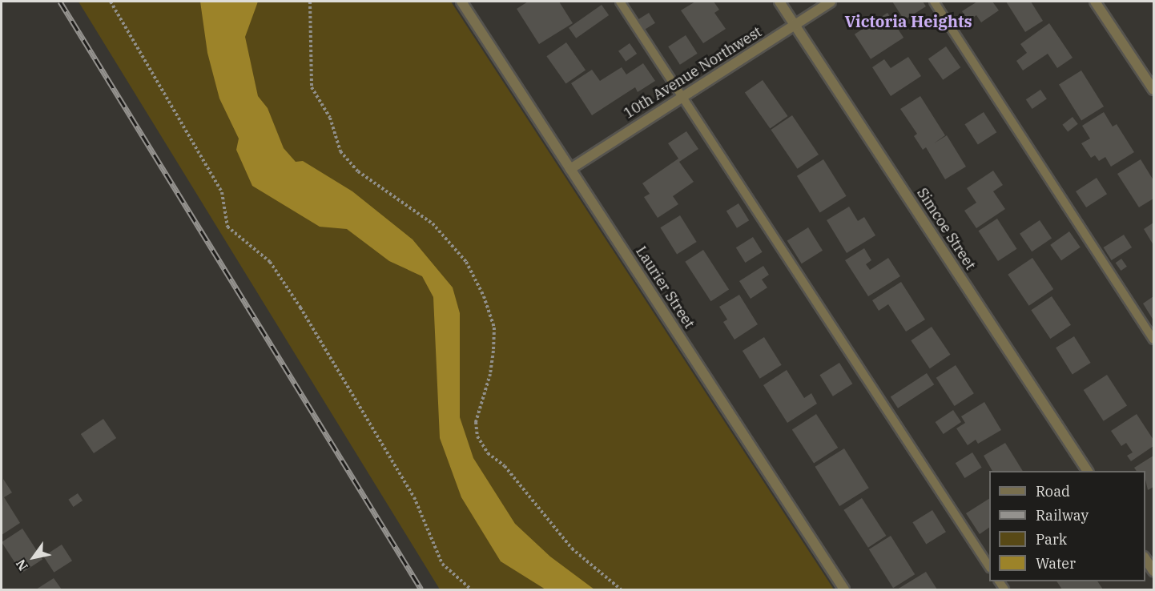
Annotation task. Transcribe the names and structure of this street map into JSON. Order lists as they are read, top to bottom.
{
  "streets": {
    "street": ["10th Avenue Northwest", "Simcoe Street", "Laurier Street"]
  },
  "crossings": [
    ["10th Avenue Northwest", "Simcoe Street"],
    ["10th Avenue Northwest", "Laurier Street"]
  ],
  "districts": ["Victoria Heights"],
  "legend": [
    "Road",
    "Railway",
    "Park",
    "Water"
  ],
  "north": "bottom left"
}
